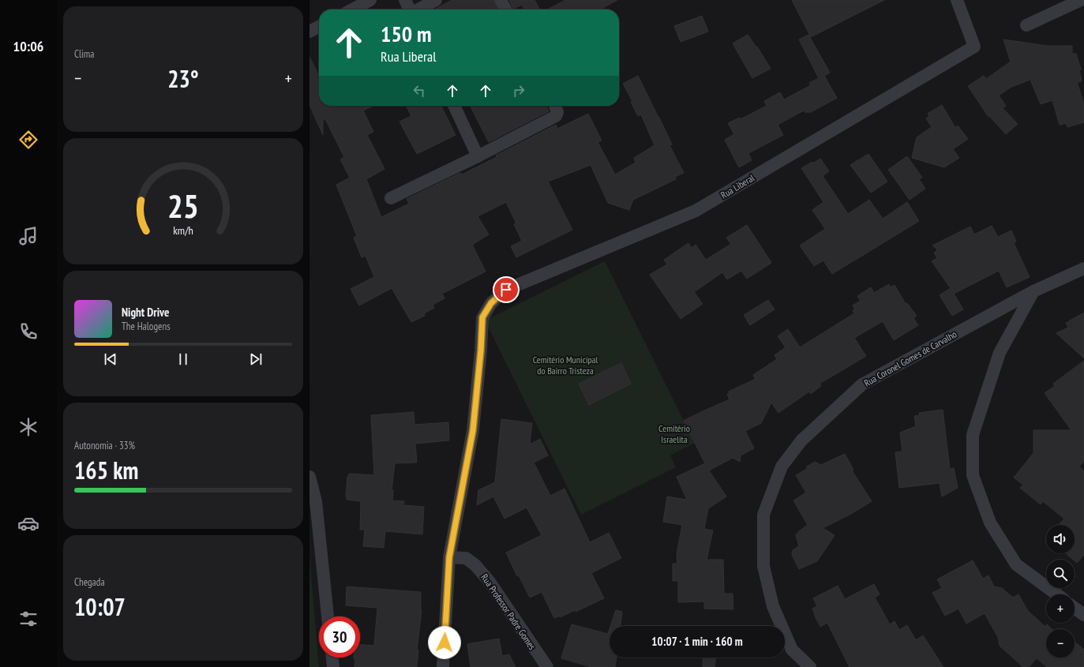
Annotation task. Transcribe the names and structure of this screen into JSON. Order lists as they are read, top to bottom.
{
  "streets": {
    "street": ["Rua Liberal", "Rua Coronel Gomes de Carvalho", "Rua Professor Padre Gomes"]
  },
  "crossings": [
    ["Rua Liberal", "Rua Professor Padre Gomes"]
  ],
  "parks": ["Cemitério Municipal do Bairro Tristeza", "Cemitério Israelita"],
  "page": {
    "tabs": "10:06",
    "tile": [
      "Clima",
      ["Autonomia · 33%", "165 km"],
      ["Chegada", "10:07"]
    ],
    "turn": ["150 m", "Rua Liberal"],
    "heat": ["−", "23°", "+"],
    "song": ["Night Drive", "The Halogens"],
    "map_buttons": ["+", "−"],
    "limit": "30",
    "trip": "10:07 · 1 min · 160 m",
    "gauge": ["25", "km/h"]
  }
}
